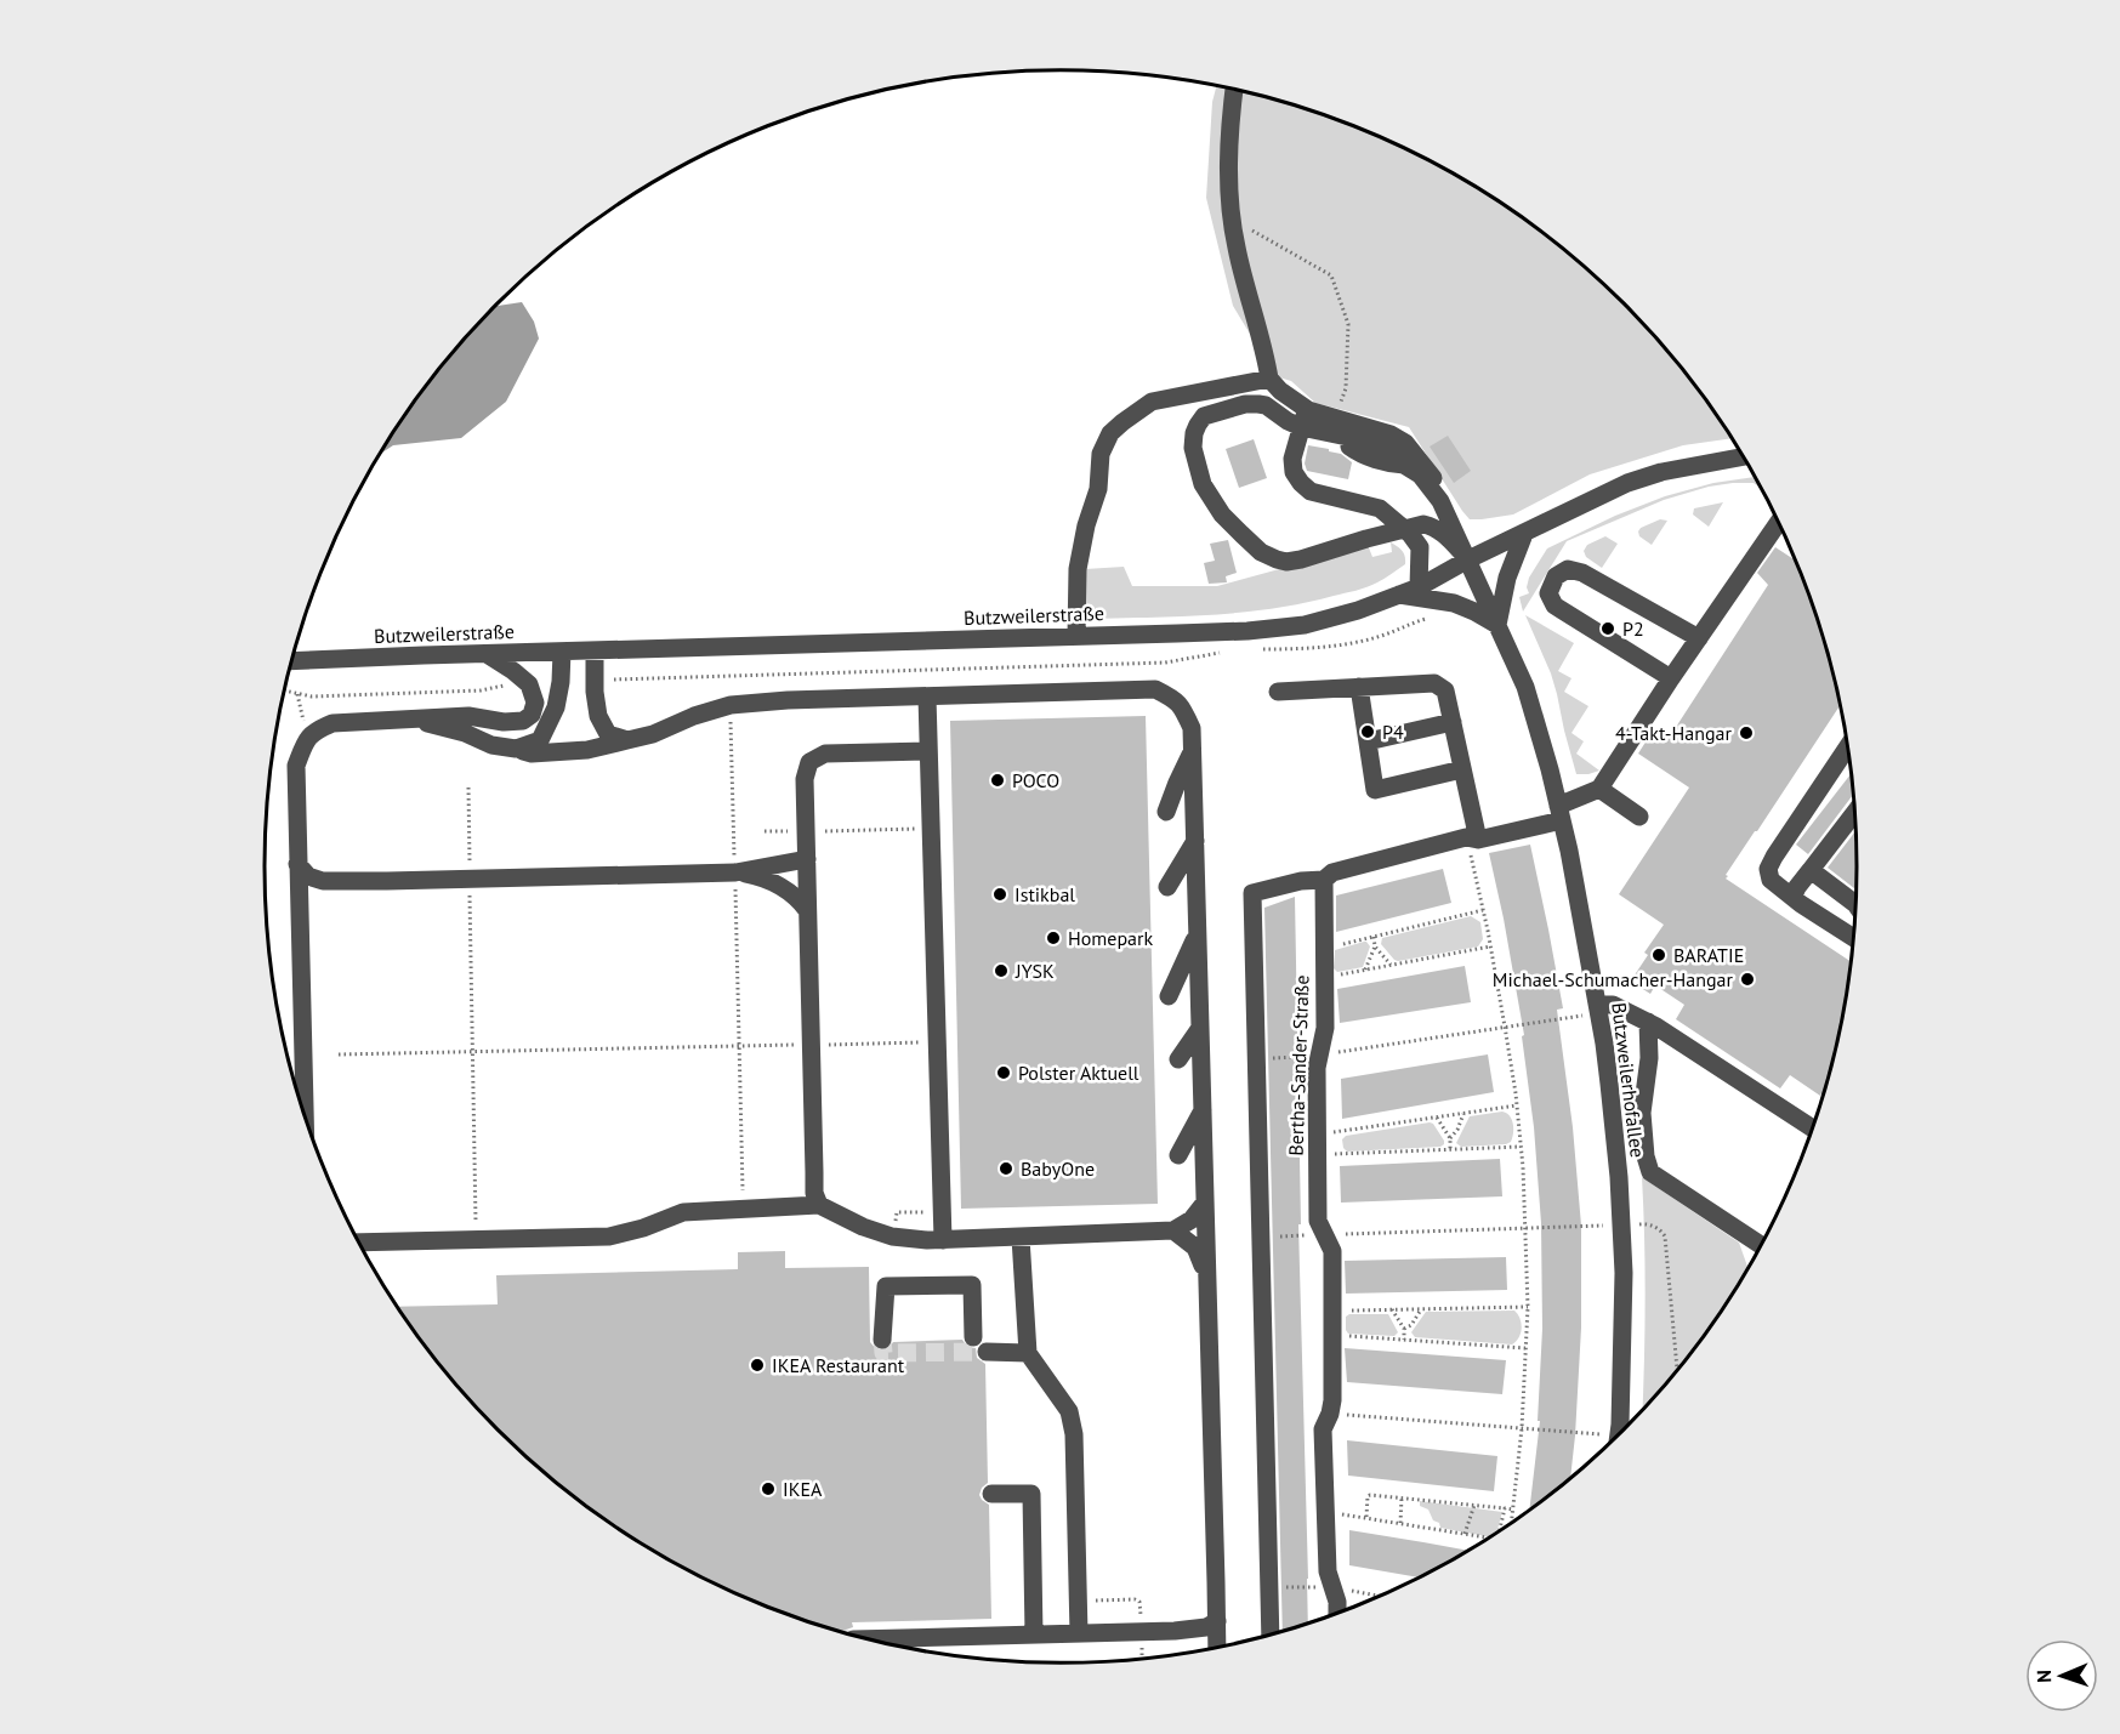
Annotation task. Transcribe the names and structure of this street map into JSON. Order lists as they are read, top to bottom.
{
  "streets": {
    "street": ["Butzweilerstraße", "Bertha-Sander-Straße", "Butzweilerhofallee"]
  },
  "crossings": [
    ["Butzweilerstraße", "Butzweilerhofallee"]
  ],
  "places": [
    "P2",
    "P4",
    "4-Takt-Hangar",
    "POCO",
    "Istikbal",
    "Homepark",
    "BARATIE",
    "JYSK",
    "Michael-Schumacher-Hangar",
    "Polster Aktuell",
    "BabyOne",
    "IKEA Restaurant",
    "IKEA"
  ],
  "north": "left"
}
